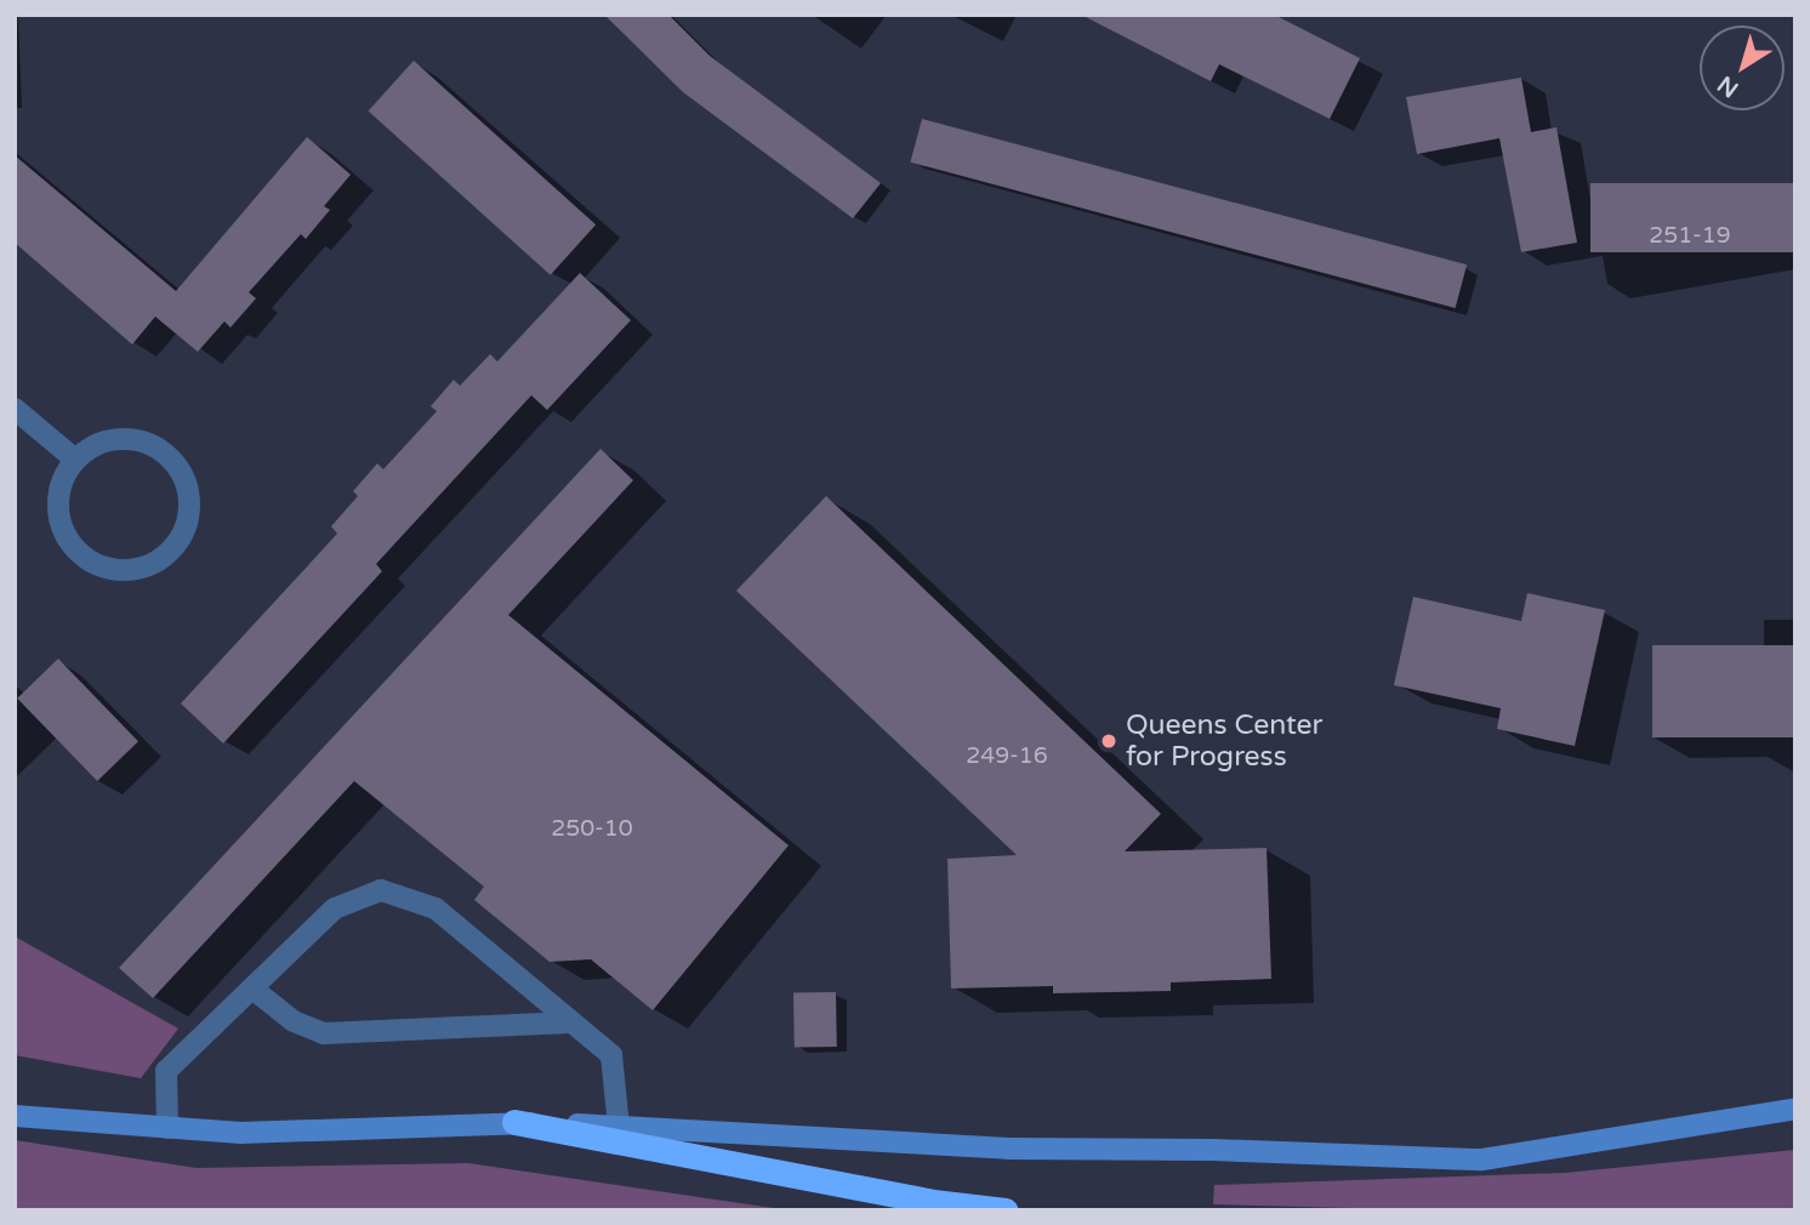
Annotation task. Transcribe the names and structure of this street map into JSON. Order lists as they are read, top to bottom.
{
  "places": ["Queens Center for Progress"],
  "house_numbers": ["251-19", "249-16", "250-10"],
  "north": "bottom left"
}
